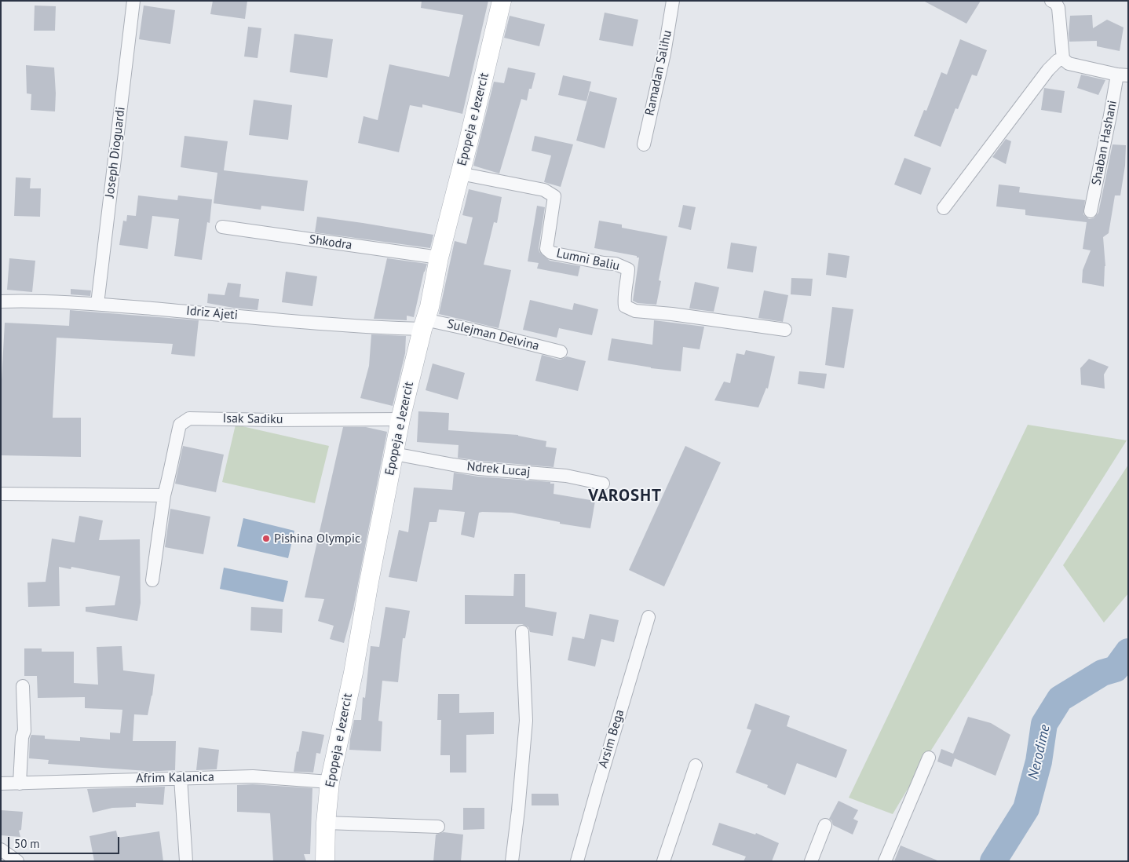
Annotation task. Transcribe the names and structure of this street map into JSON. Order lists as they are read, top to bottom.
{
  "streets": {
    "main road": ["Epopeja e Jezercit"],
    "street": [
      "Ramadan Salihu",
      "Shaban Hashani",
      "Joseph Dioguardi",
      "Shkodra",
      "Lumni Baliu",
      "Idriz Ajeti",
      "Sulejman Delvina",
      "Isak Sadiku",
      "Ndrek Lucaj",
      "Arsim Bega",
      "Afrim Kalanica"
    ]
  },
  "crossings": [
    ["Epopeja e Jezercit", "Shkodra"],
    ["Epopeja e Jezercit", "Lumni Baliu"],
    ["Epopeja e Jezercit", "Idriz Ajeti"],
    ["Epopeja e Jezercit", "Sulejman Delvina"],
    ["Epopeja e Jezercit", "Isak Sadiku"],
    ["Epopeja e Jezercit", "Ndrek Lucaj"],
    ["Epopeja e Jezercit", "Afrim Kalanica"],
    ["Joseph Dioguardi", "Idriz Ajeti"],
    ["Idriz Ajeti", "Sulejman Delvina"]
  ],
  "districts": ["VAROSHT"],
  "water": ["Nerodime"],
  "places": ["Pishina Olympic"],
  "scale_bar": "50 m"
}
